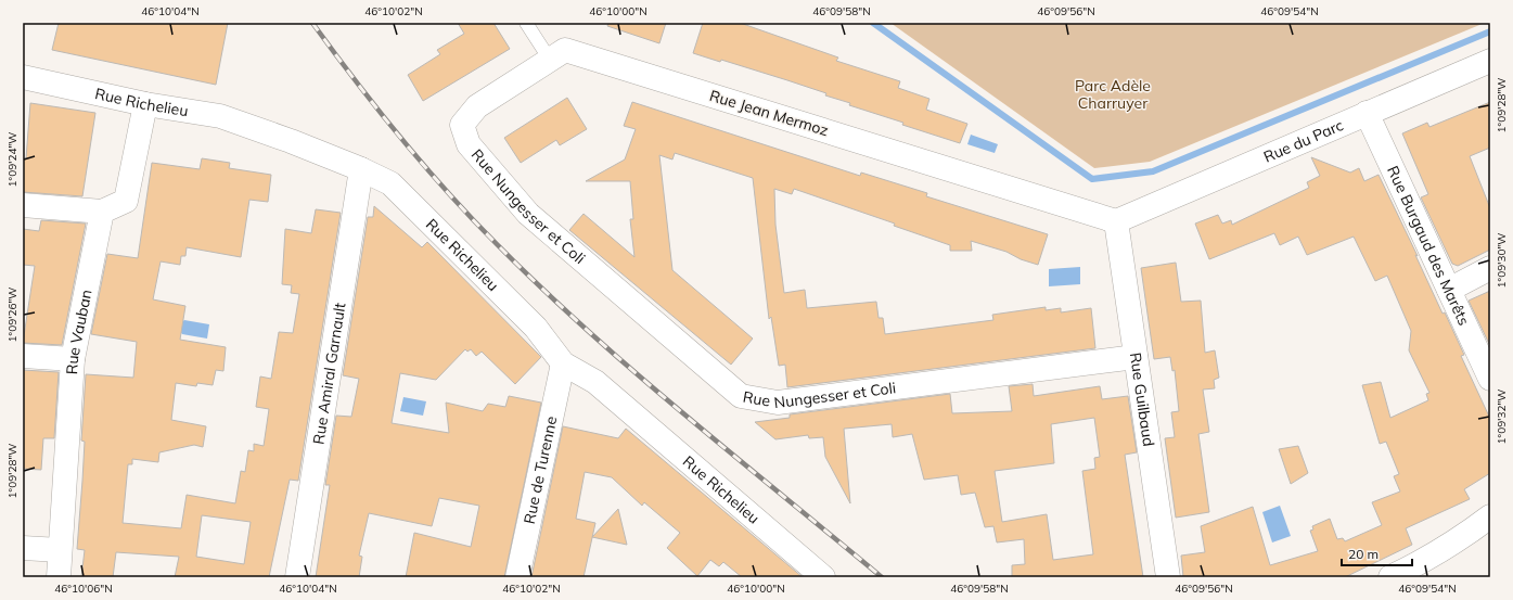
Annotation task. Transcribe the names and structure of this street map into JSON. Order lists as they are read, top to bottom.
{
  "streets": {
    "street": [
      "Rue Richelieu",
      "Rue Jean Mermoz",
      "Rue du Parc",
      "Rue Nungesser et Coli",
      "Rue Burgaud des Marêts",
      "Rue Vauban",
      "Rue Amiral Garnault",
      "Rue Guilbaud",
      "Rue de Turenne"
    ]
  },
  "crossings": [
    ["Rue Richelieu", "Rue Amiral Garnault"],
    ["Rue Richelieu", "Rue de Turenne"],
    ["Rue Jean Mermoz", "Rue du Parc"],
    ["Rue Jean Mermoz", "Rue Nungesser et Coli"],
    ["Rue Jean Mermoz", "Rue Guilbaud"],
    ["Rue du Parc", "Rue Burgaud des Marêts"],
    ["Rue du Parc", "Rue Guilbaud"],
    ["Rue Nungesser et Coli", "Rue Guilbaud"]
  ],
  "parks": ["Parc Adèle Charruyer"],
  "scale_bar": "20 m",
  "coordinates": [
    "46°10'04\"N",
    "46°10'02\"N",
    "46°10'00\"N",
    "46°09'58\"N",
    "46°09'56\"N",
    "46°09'54\"N",
    "1°09'28\"W",
    "1°09'24\"W",
    "1°09'30\"W",
    "1°09'26\"W",
    "1°09'32\"W",
    "46°10'06\"N"
  ]
}
